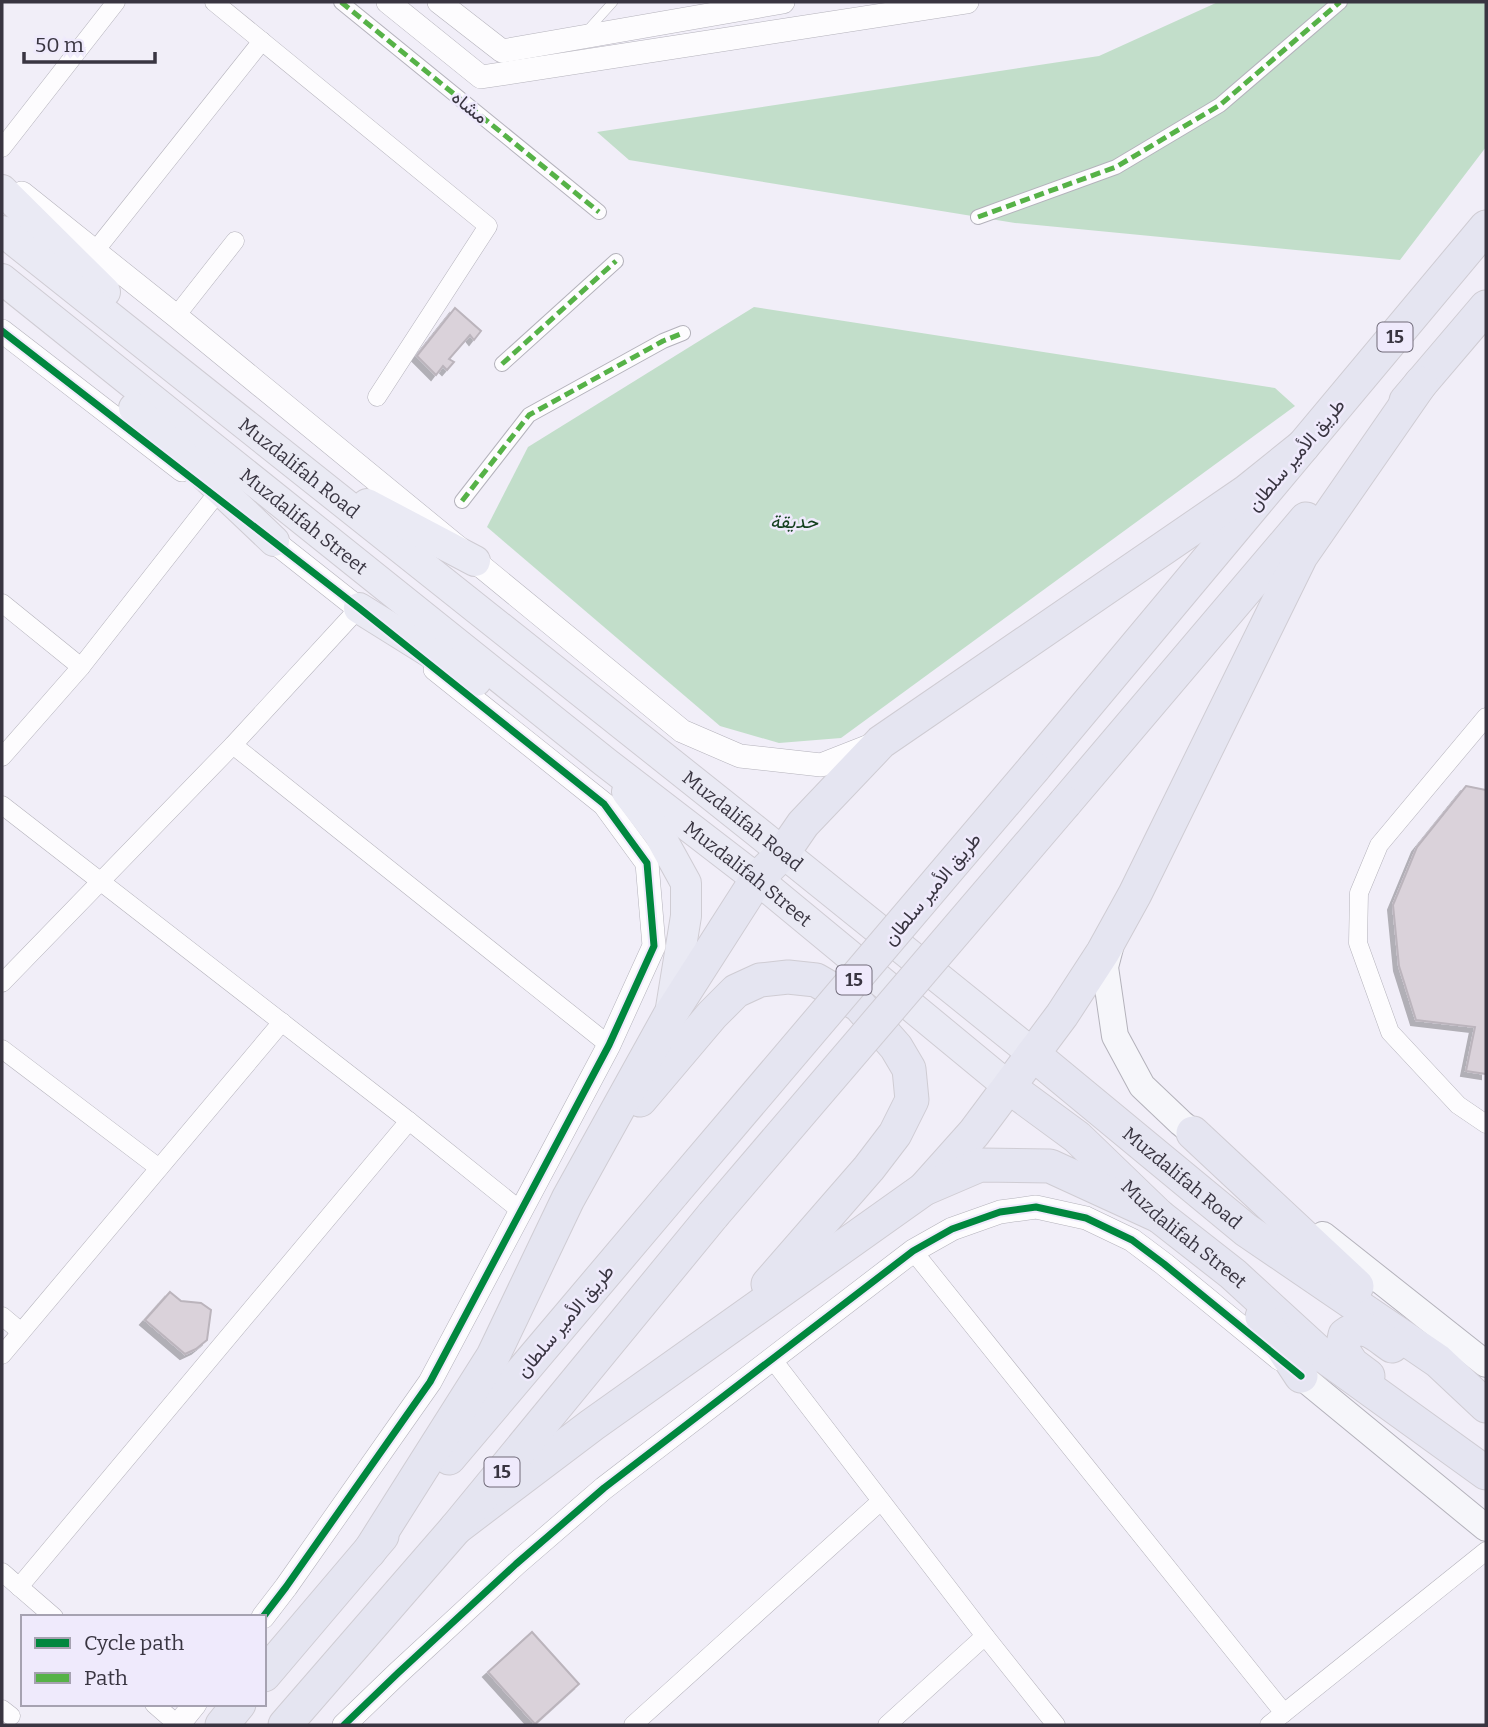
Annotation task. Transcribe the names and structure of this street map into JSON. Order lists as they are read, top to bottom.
{
  "streets": {
    "highway": [
      "15",
      "طريق الأمير سلطان",
      "Muzdalifah Road",
      "Muzdalifah Street"
    ],
    "street": ["مشاه"]
  },
  "parks": ["حديقة"],
  "legend": ["Cycle path", "Path"],
  "scale_bar": "50 m"
}
